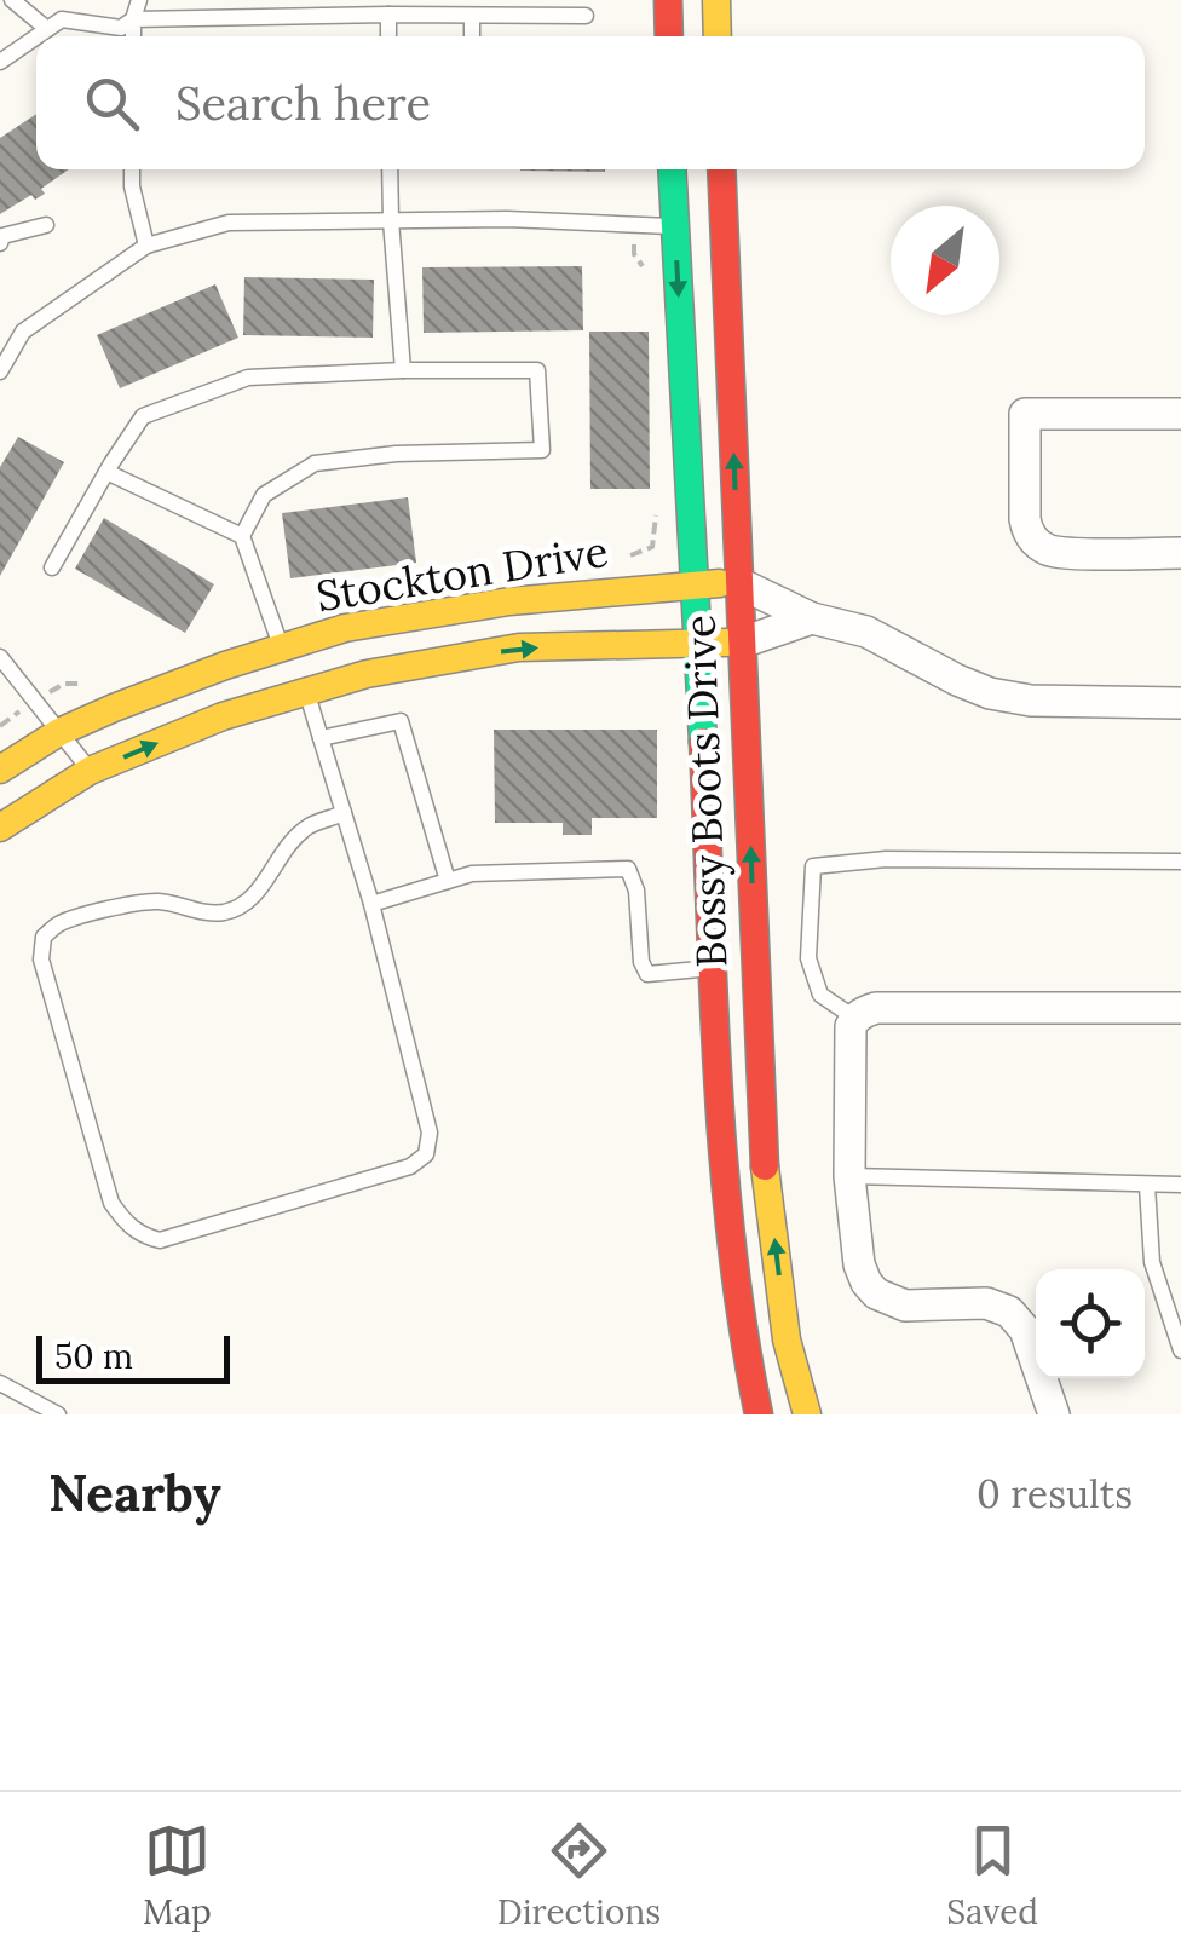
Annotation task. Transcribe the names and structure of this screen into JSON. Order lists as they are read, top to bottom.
{
  "streets": {
    "street": ["Stockton Drive", "Bossy Boots Drive"]
  },
  "crossings": [
    ["Stockton Drive", "Bossy Boots Drive"]
  ],
  "scale_bar": "50 m",
  "north": "bottom left",
  "page": {
    "search": "Search here",
    "scale": "50 m",
    "heading": ["Nearby", "0 results"],
    "nav": ["Map", "Directions", "Saved"]
  }
}
